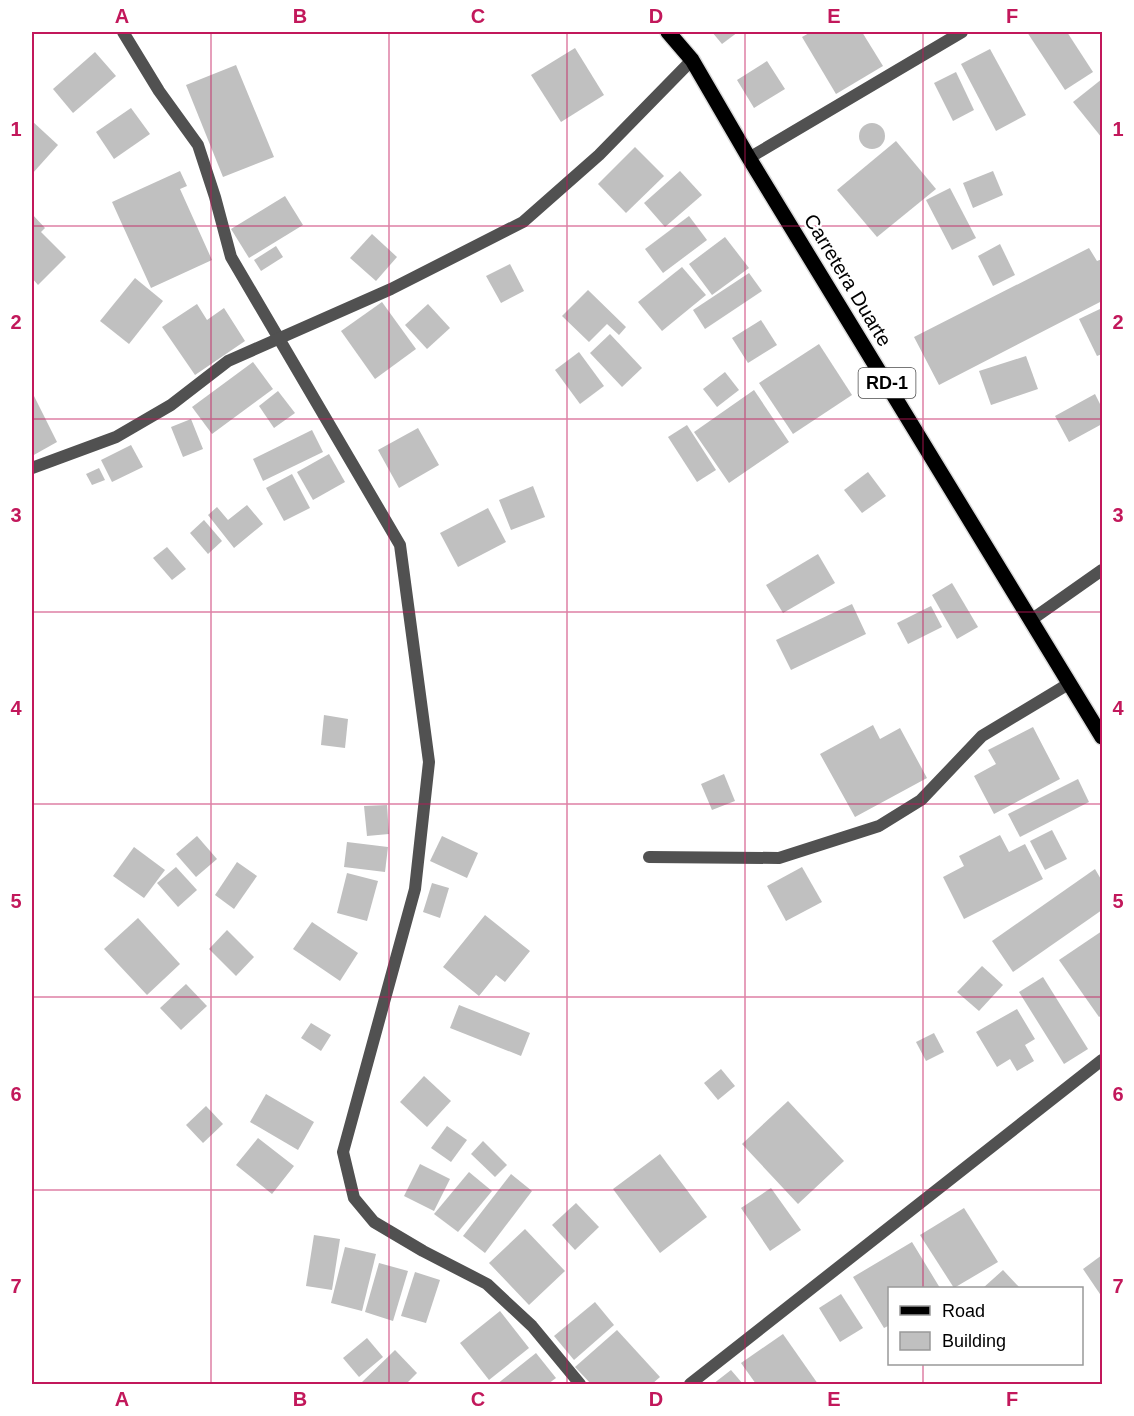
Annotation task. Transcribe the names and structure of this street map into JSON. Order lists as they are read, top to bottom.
{
  "streets": {
    "main road": ["Carretera Duarte", "RD-1"]
  },
  "legend": ["Road", "Building"],
  "grid": {
    "columns": [
      "A",
      "B",
      "C",
      "D",
      "E",
      "F"
    ],
    "rows": [
      "1",
      "2",
      "3",
      "4",
      "5",
      "6",
      "7"
    ]
  }
}
